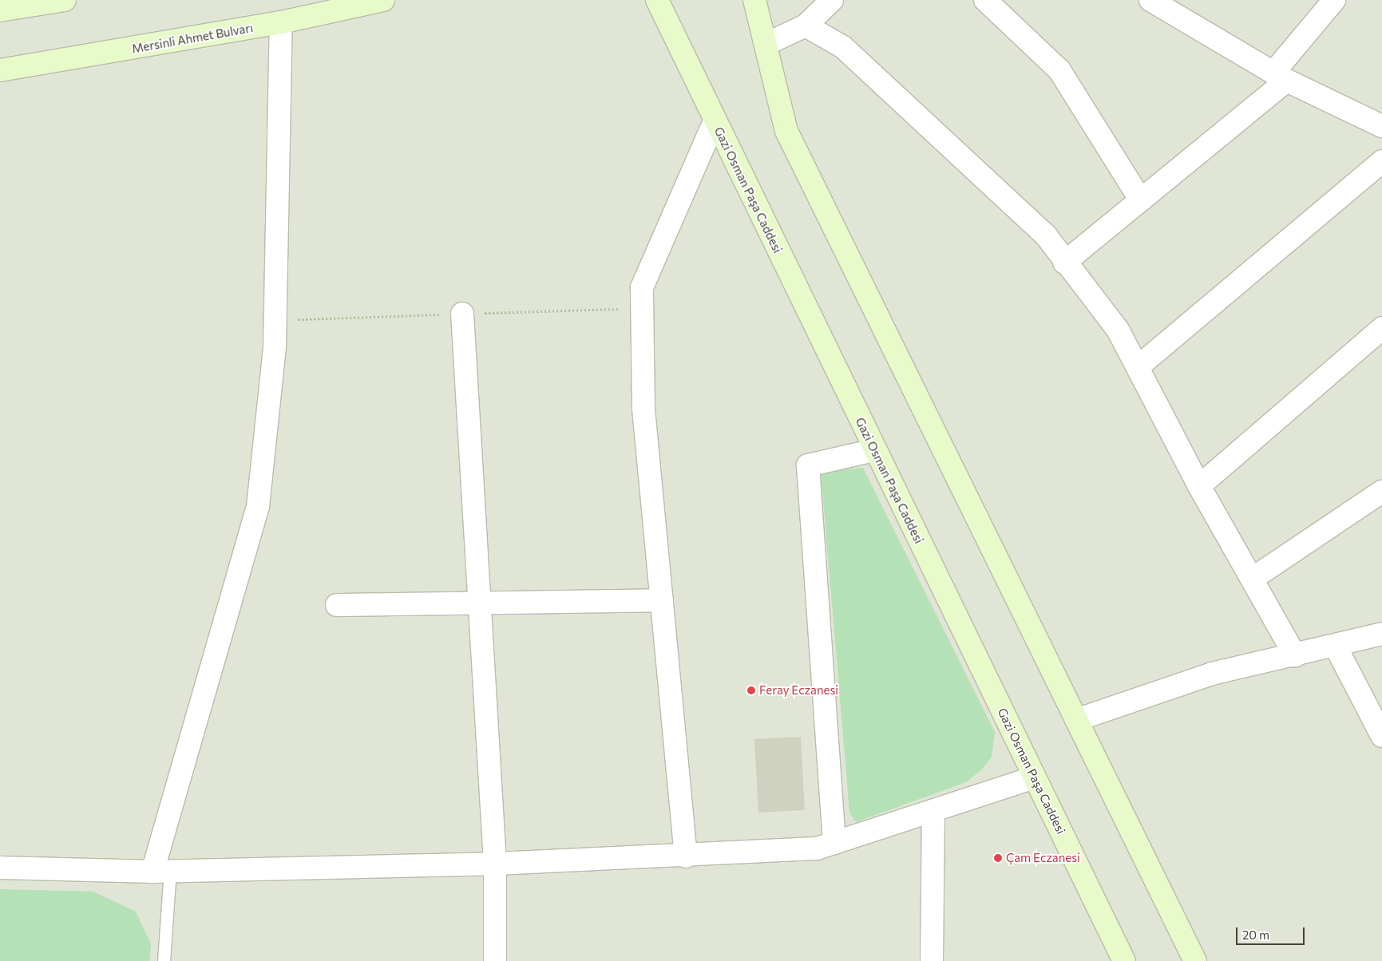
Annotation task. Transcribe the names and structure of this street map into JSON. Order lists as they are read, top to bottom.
{
  "streets": {
    "main road": ["Mersinli Ahmet Bulvarı", "Gazi Osman Paşa Caddesi"]
  },
  "places": ["Feray Eczanesi", "Çam Eczanesi"],
  "scale_bar": "20 m"
}
